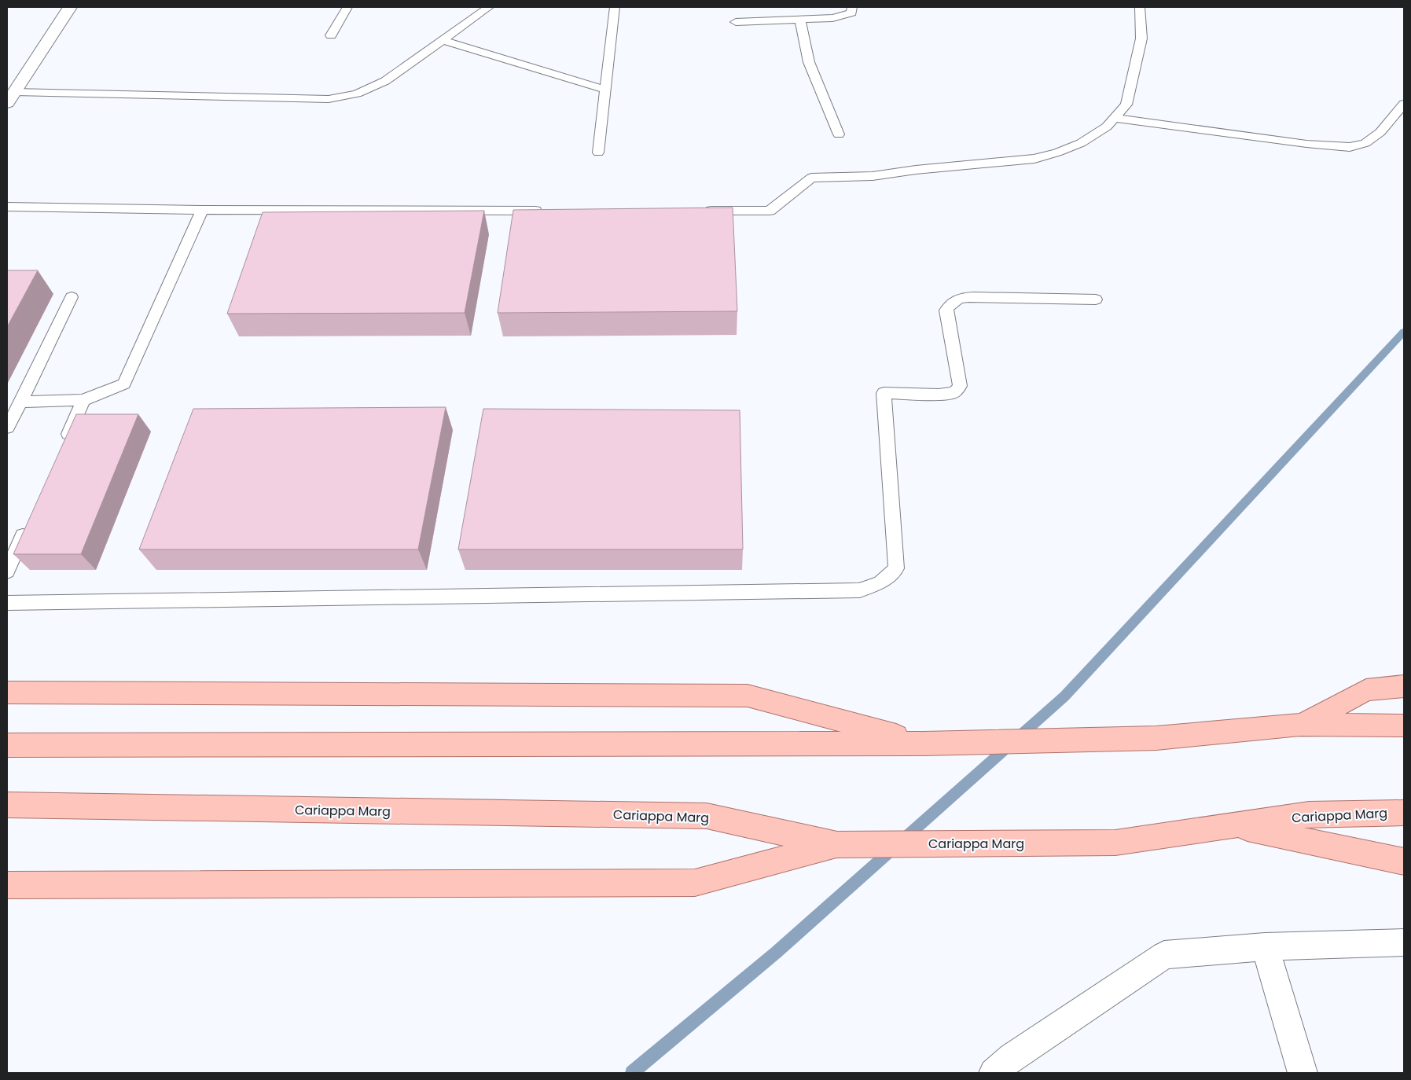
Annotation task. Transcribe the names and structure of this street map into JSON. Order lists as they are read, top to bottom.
{
  "streets": {
    "main road": ["Cariappa Marg"]
  }
}
